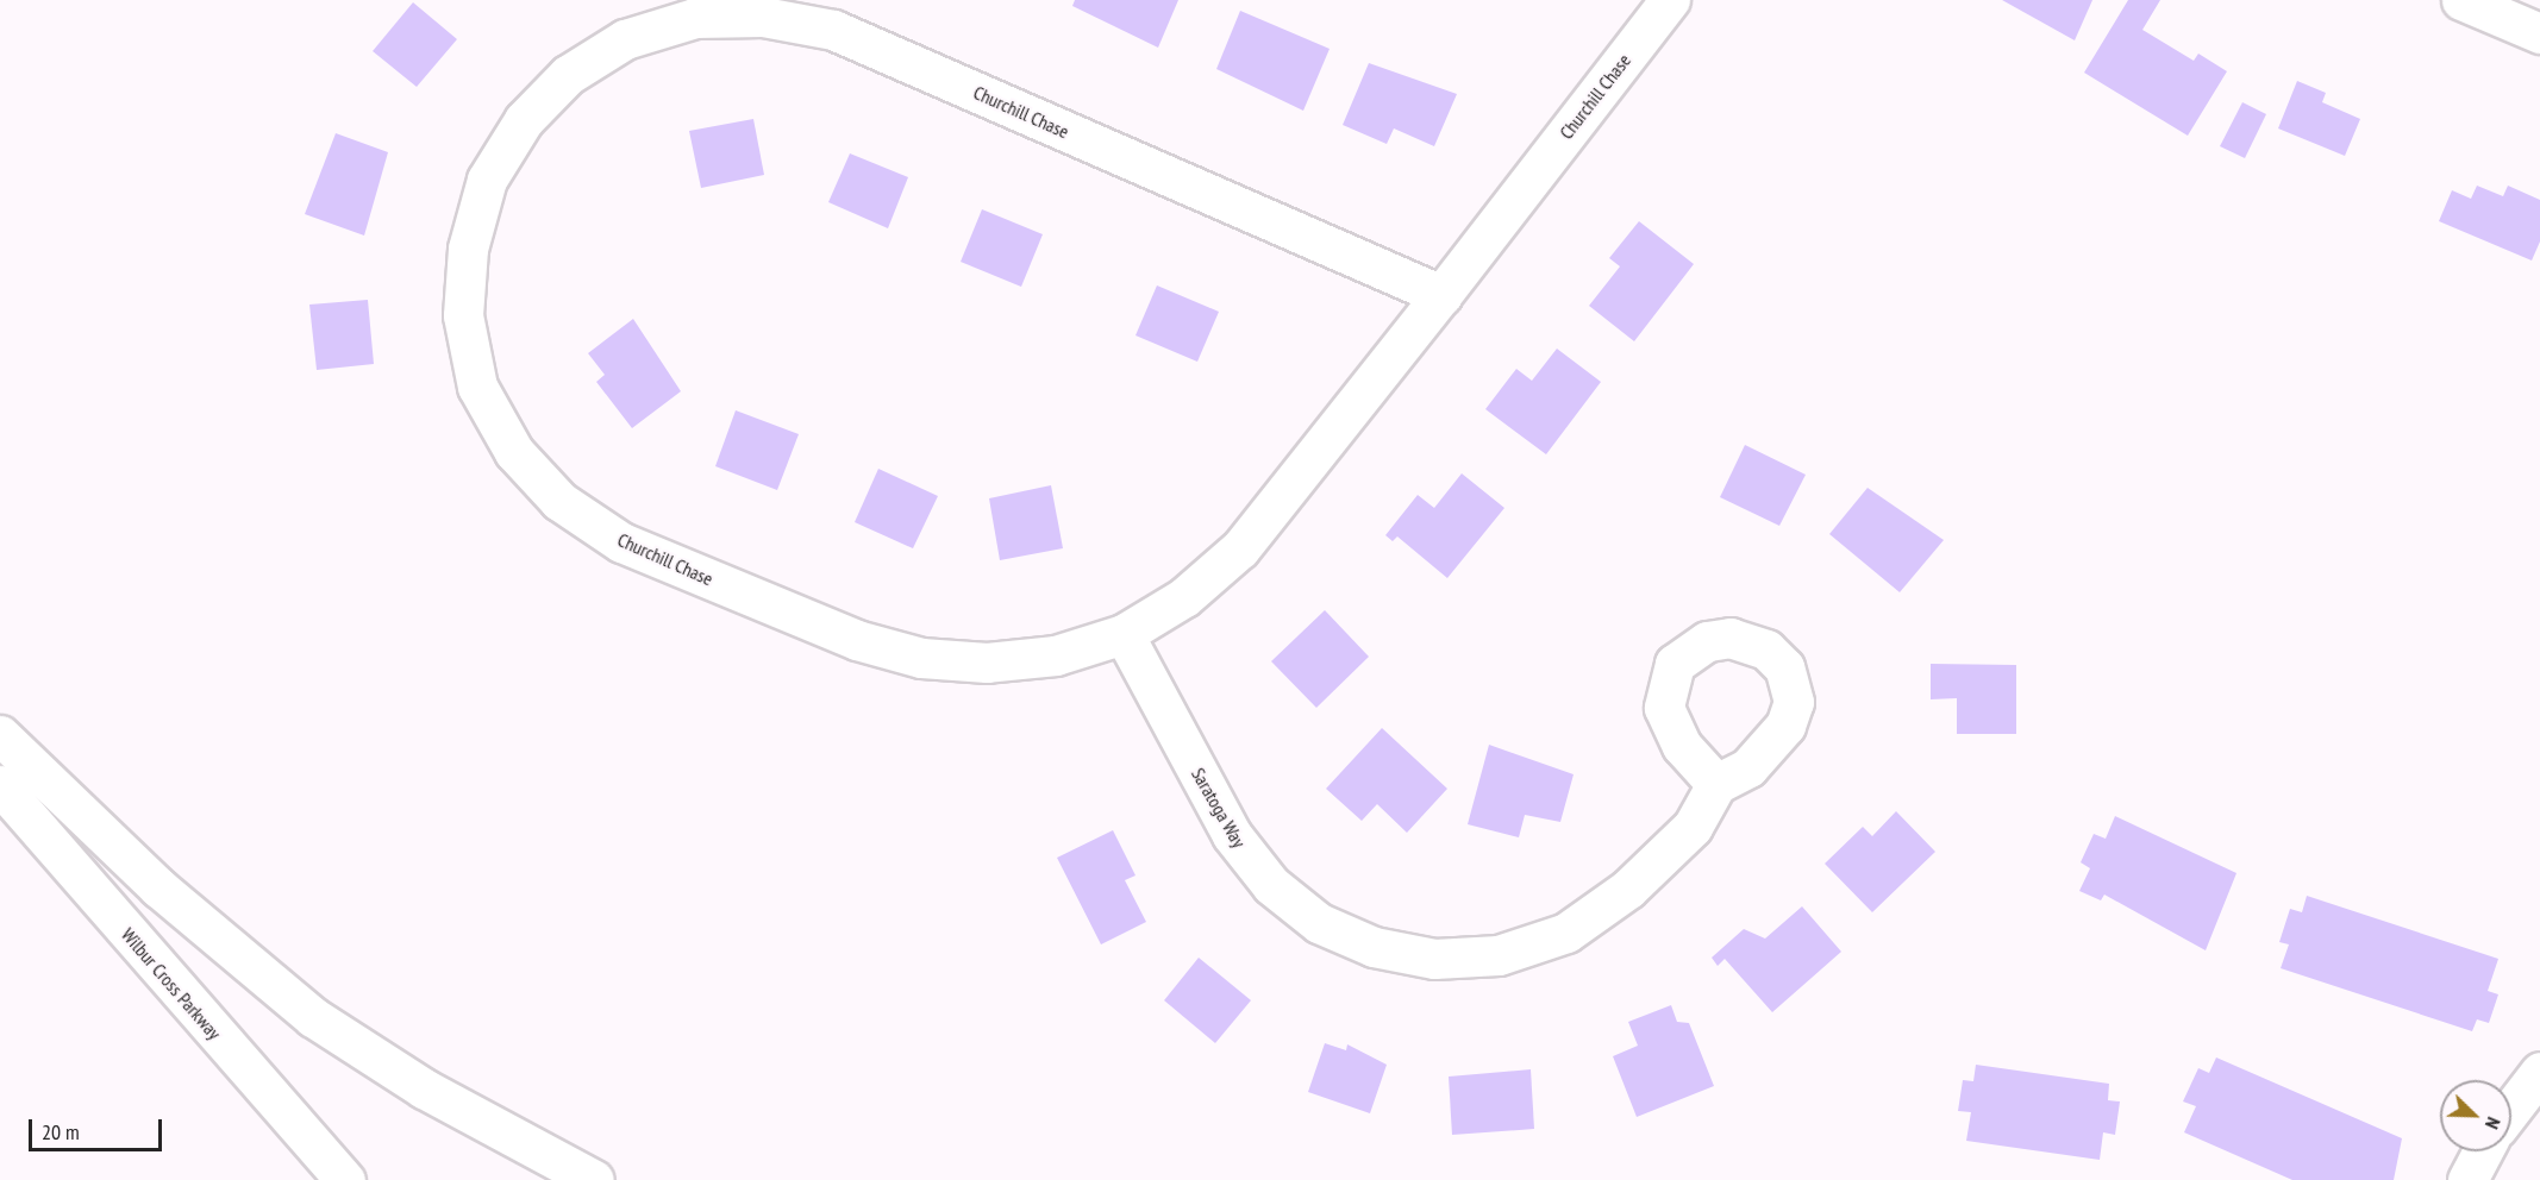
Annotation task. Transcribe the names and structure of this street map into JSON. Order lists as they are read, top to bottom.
{
  "streets": {
    "main road": ["Churchill Chase", "Saratoga Way", "Wilbur Cross Parkway"]
  },
  "crossings": [
    ["Churchill Chase", "Saratoga Way"]
  ],
  "scale_bar": "20 m",
  "north": "bottom right"
}
